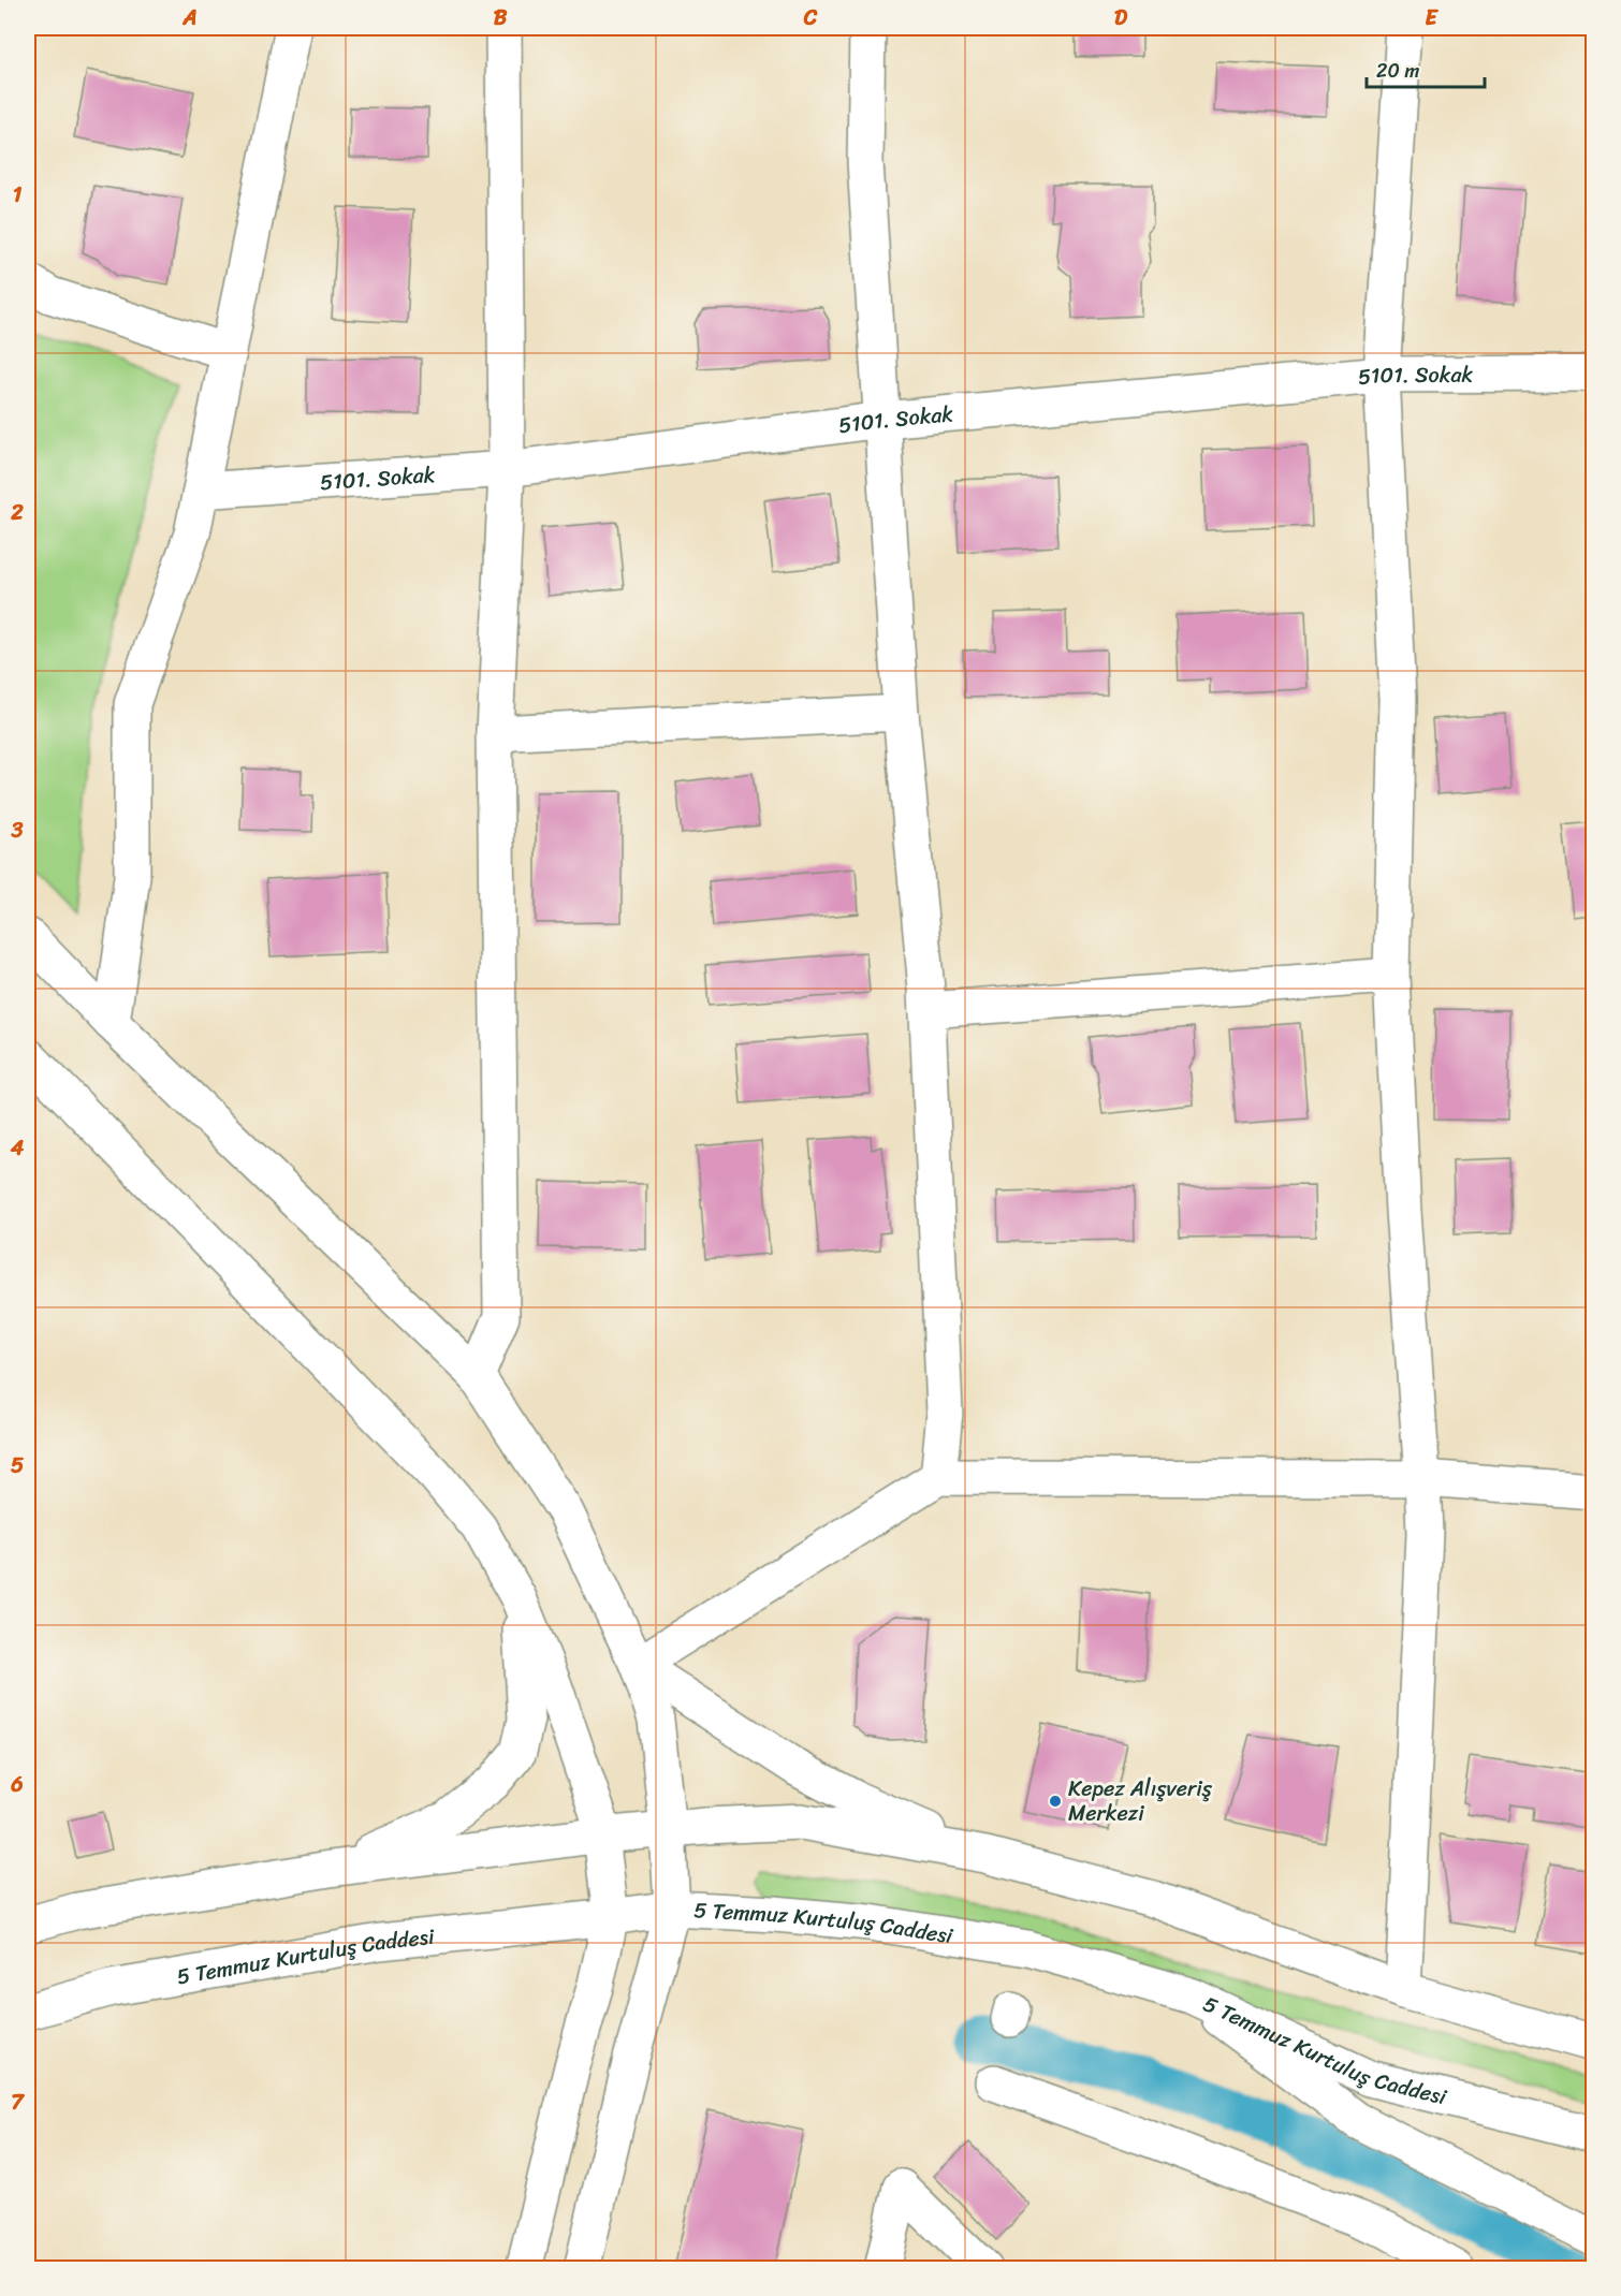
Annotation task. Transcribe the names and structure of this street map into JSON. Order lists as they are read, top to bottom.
{
  "streets": {
    "street": ["5101. Sokak", "5 Temmuz Kurtuluş Caddesi"]
  },
  "places": ["Kepez Alışveriş Merkezi"],
  "scale_bar": "20 m",
  "grid": {
    "columns": [
      "A",
      "B",
      "C",
      "D",
      "E"
    ],
    "rows": [
      "1",
      "2",
      "3",
      "4",
      "5",
      "6",
      "7"
    ]
  }
}
